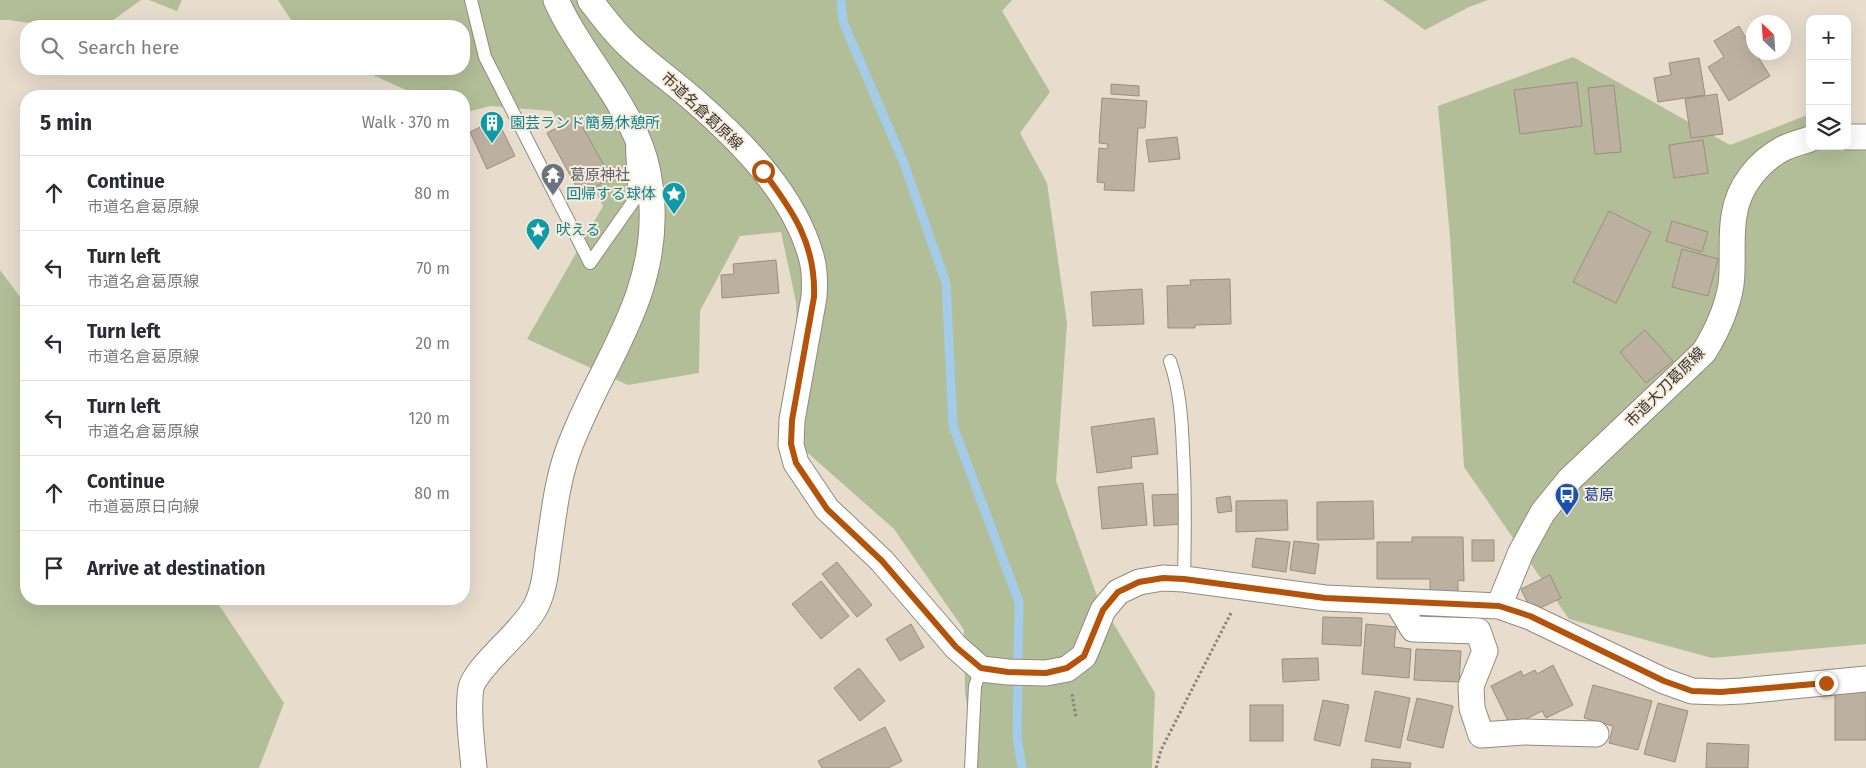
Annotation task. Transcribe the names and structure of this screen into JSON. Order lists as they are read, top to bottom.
{
  "streets": {
    "street": ["市道名倉葛原線", "市道大刀葛原線"]
  },
  "places": {
    "building": ["園芸ランド簡易休憩所"],
    "temple": ["葛原神社"],
    "place": ["回帰する球体", "吠える"],
    "bus stop": ["葛原"]
  },
  "north": "top left",
  "page": {
    "map_buttons": ["+", "−"],
    "search": "Search here",
    "heading": ["5 min", "Walk · 370 m"],
    "list": [
      ["Continue", "市道名倉葛原線", "80 m"],
      ["Turn left", "市道名倉葛原線", "70 m"],
      ["Turn left", "市道名倉葛原線", "20 m"],
      ["Turn left", "市道名倉葛原線", "120 m"],
      ["Continue", "市道葛原日向線", "80 m"],
      "Arrive at destination"
    ]
  }
}
